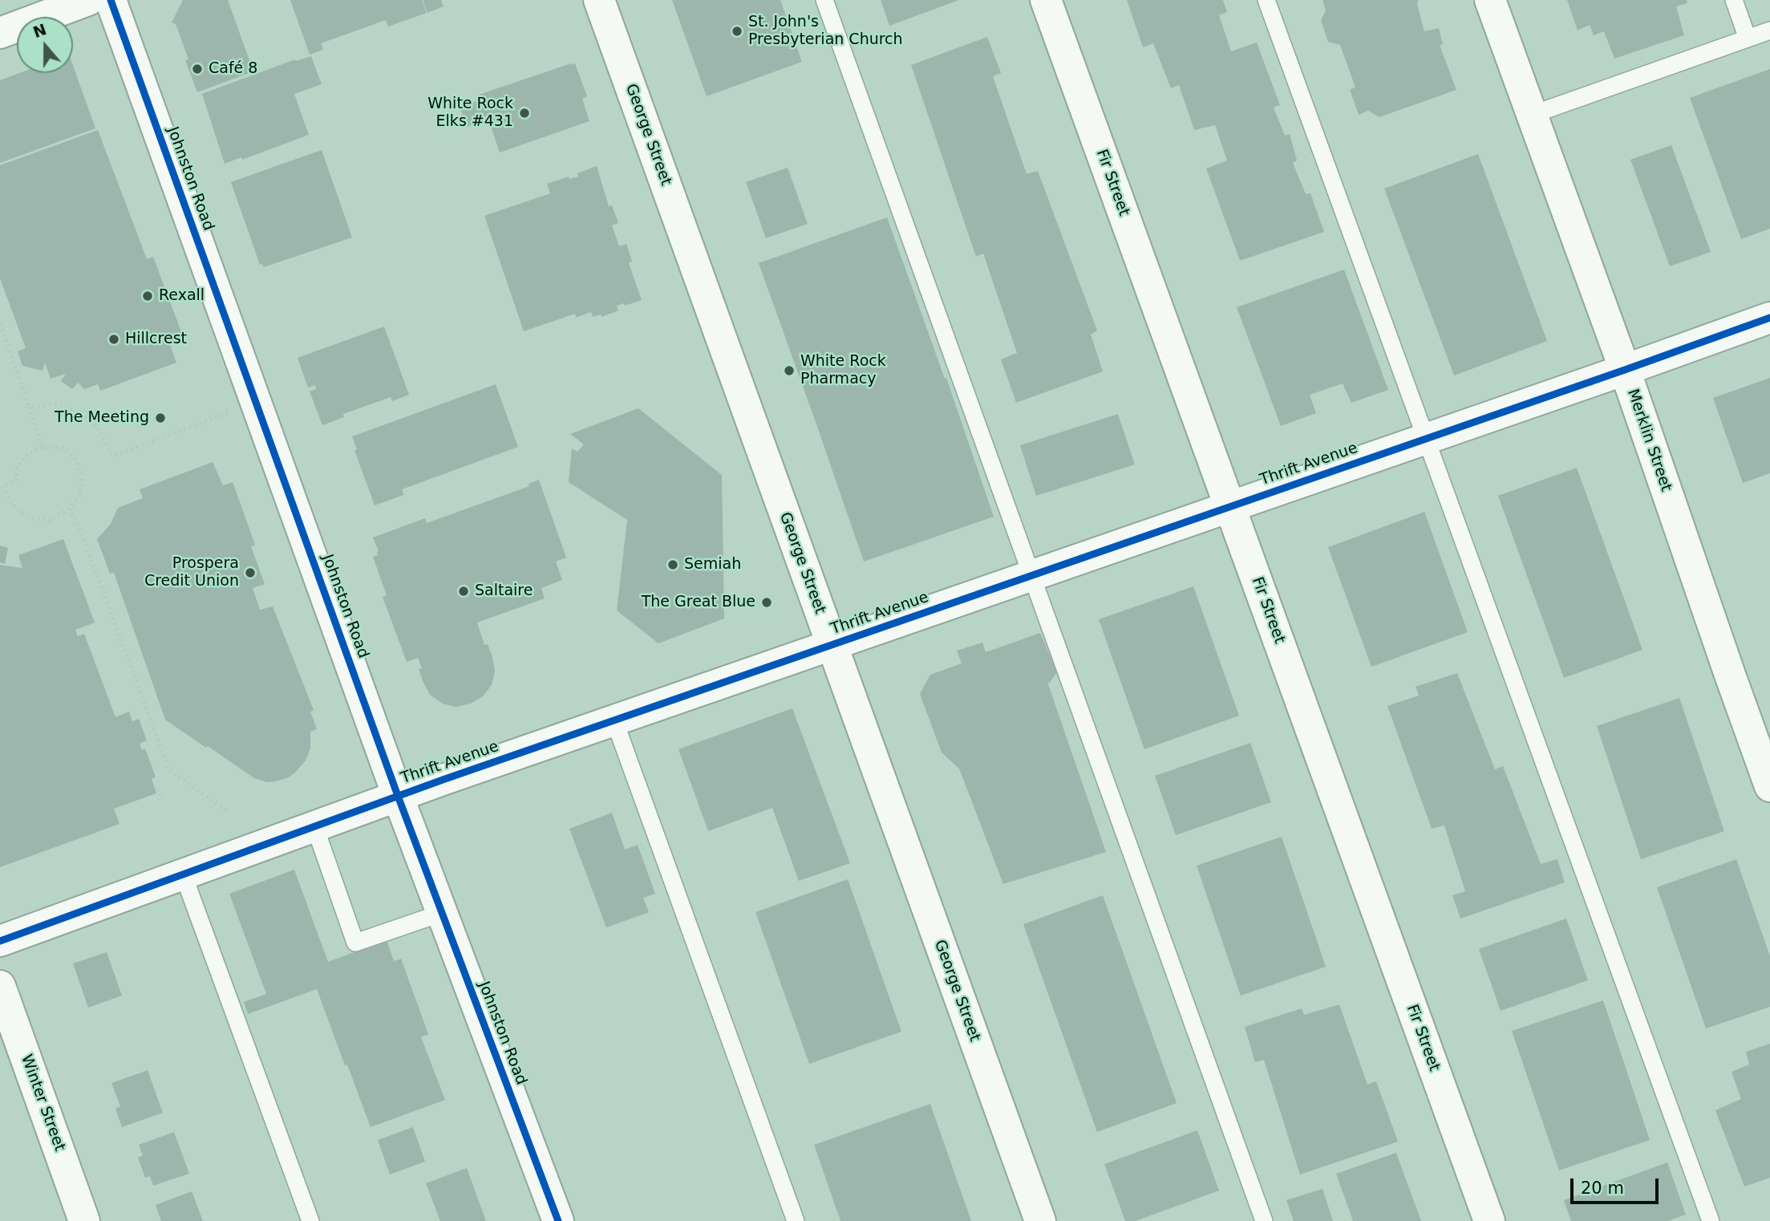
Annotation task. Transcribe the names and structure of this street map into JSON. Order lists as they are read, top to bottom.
{
  "streets": {
    "street": [
      "George Street",
      "Johnston Road",
      "Fir Street",
      "Merklin Street",
      "Thrift Avenue",
      "Winter Street"
    ]
  },
  "crossings": [
    ["George Street", "Thrift Avenue"],
    ["Johnston Road", "Thrift Avenue"],
    ["Fir Street", "Thrift Avenue"],
    ["Merklin Street", "Thrift Avenue"]
  ],
  "places": [
    "St. John's Presbyterian Church",
    "Café 8",
    "White Rock Elks #431",
    "Rexall",
    "Hillcrest",
    "White Rock Pharmacy",
    "The Meeting",
    "Semiah",
    "Prospera Credit Union",
    "Saltaire",
    "The Great Blue"
  ],
  "scale_bar": "20 m",
  "north": "top"
}
